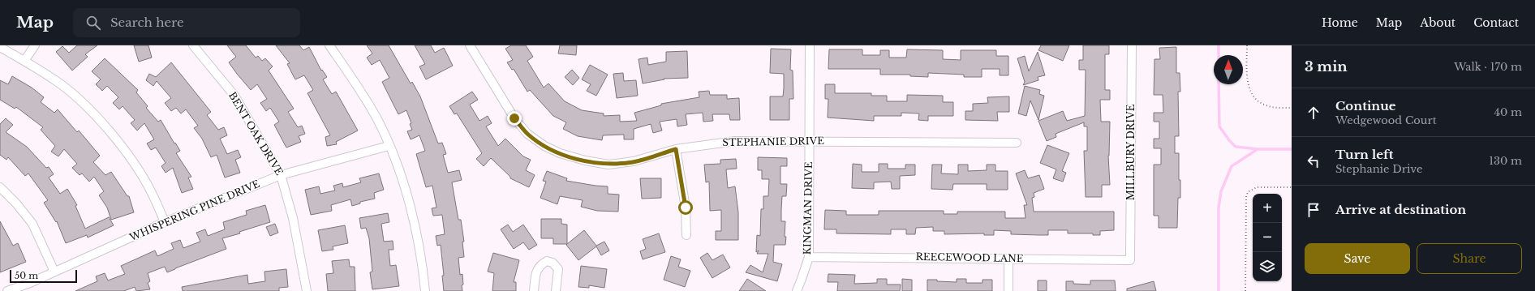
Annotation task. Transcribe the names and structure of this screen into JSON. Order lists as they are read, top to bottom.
{
  "streets": {
    "street": [
      "BENT OAK DRIVE",
      "STEPHANIE DRIVE",
      "MILLBURY DRIVE",
      "KINGMAN DRIVE",
      "WHISPERING PINE DRIVE",
      "REECEWOOD LANE"
    ]
  },
  "crossings": [
    ["BENT OAK DRIVE", "WHISPERING PINE DRIVE"],
    ["STEPHANIE DRIVE", "KINGMAN DRIVE"],
    ["MILLBURY DRIVE", "REECEWOOD LANE"],
    ["KINGMAN DRIVE", "REECEWOOD LANE"]
  ],
  "scale_bar": "50 m",
  "north": "top",
  "page": {
    "header": "Map",
    "search": "Search here",
    "nav": [
      "Home",
      "Map",
      "About",
      "Contact"
    ],
    "heading": ["3 min", "Walk · 170 m"],
    "list": [
      ["Continue", "Wedgewood Court", "40 m"],
      ["Turn left", "Stephanie Drive", "130 m"],
      "Arrive at destination"
    ],
    "map_buttons": ["+", "−"],
    "buttons": ["Save", "Share"],
    "scale": "50 m"
  }
}
